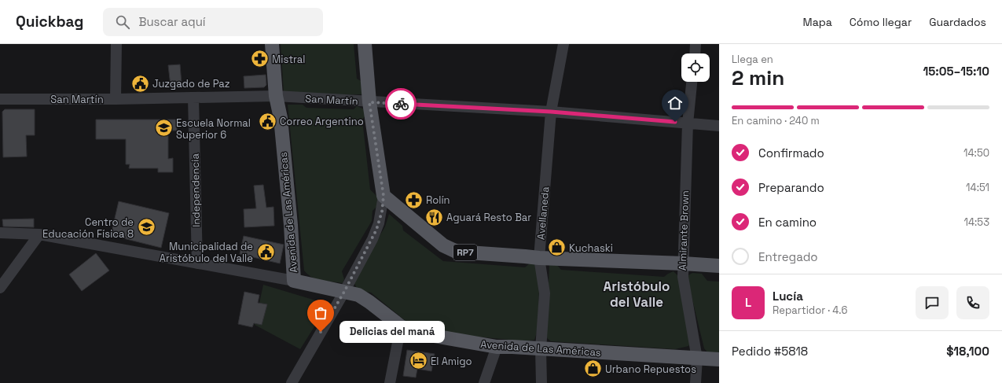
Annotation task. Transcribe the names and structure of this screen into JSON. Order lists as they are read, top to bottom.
{
  "streets": {
    "main road": ["Avenida de Las Américas", "RP7"],
    "street": [
      "San Martín",
      "Independencia",
      "Avellaneda",
      "Almirante Brown"
    ]
  },
  "crossings": [
    ["San Martín", "Independencia"],
    ["San Martín", "Avenida de Las Américas"],
    ["San Martín", "Avellaneda"],
    ["San Martín", "Almirante Brown"],
    ["Avenida de Las Américas", "Avellaneda"],
    ["Avenida de Las Américas", "Almirante Brown"],
    ["Avellaneda", "RP7"],
    ["Almirante Brown", "RP7"]
  ],
  "districts": ["Aristóbulo del Valle"],
  "places": {
    "pharmacy": ["Mistral", "Rolín"],
    "public building": ["Juzgado de Paz", "Correo Argentino", "Municipalidad de Aristóbulo del Valle"],
    "school or university": ["Escuela Normal Superior 6", "Centro de Educación Física 8"],
    "restaurant": ["Aguará Resto Bar"],
    "shop": ["Kuchaski", "Urbano Repuestos"],
    "other": ["Delicias del maná"],
    "hotel": ["El Amigo"]
  },
  "page": {
    "header": "Quickbag",
    "search": "Buscar aquí",
    "nav": ["Mapa", "Cómo llegar", "Guardados"],
    "heading": ["2 min", "Llega en", "15:05–15:10"],
    "panel": [
      "Lucía",
      "Repartidor · 4.6",
      "Pedido #5818",
      "$18,100"
    ],
    "bar": "En camino · 240 m",
    "list": [
      ["Confirmado", "14:50"],
      ["Preparando", "14:51"],
      ["En camino", "14:53"],
      "Entregado"
    ],
    "round": "L",
    "bubble": "Delicias del maná"
  }
}
